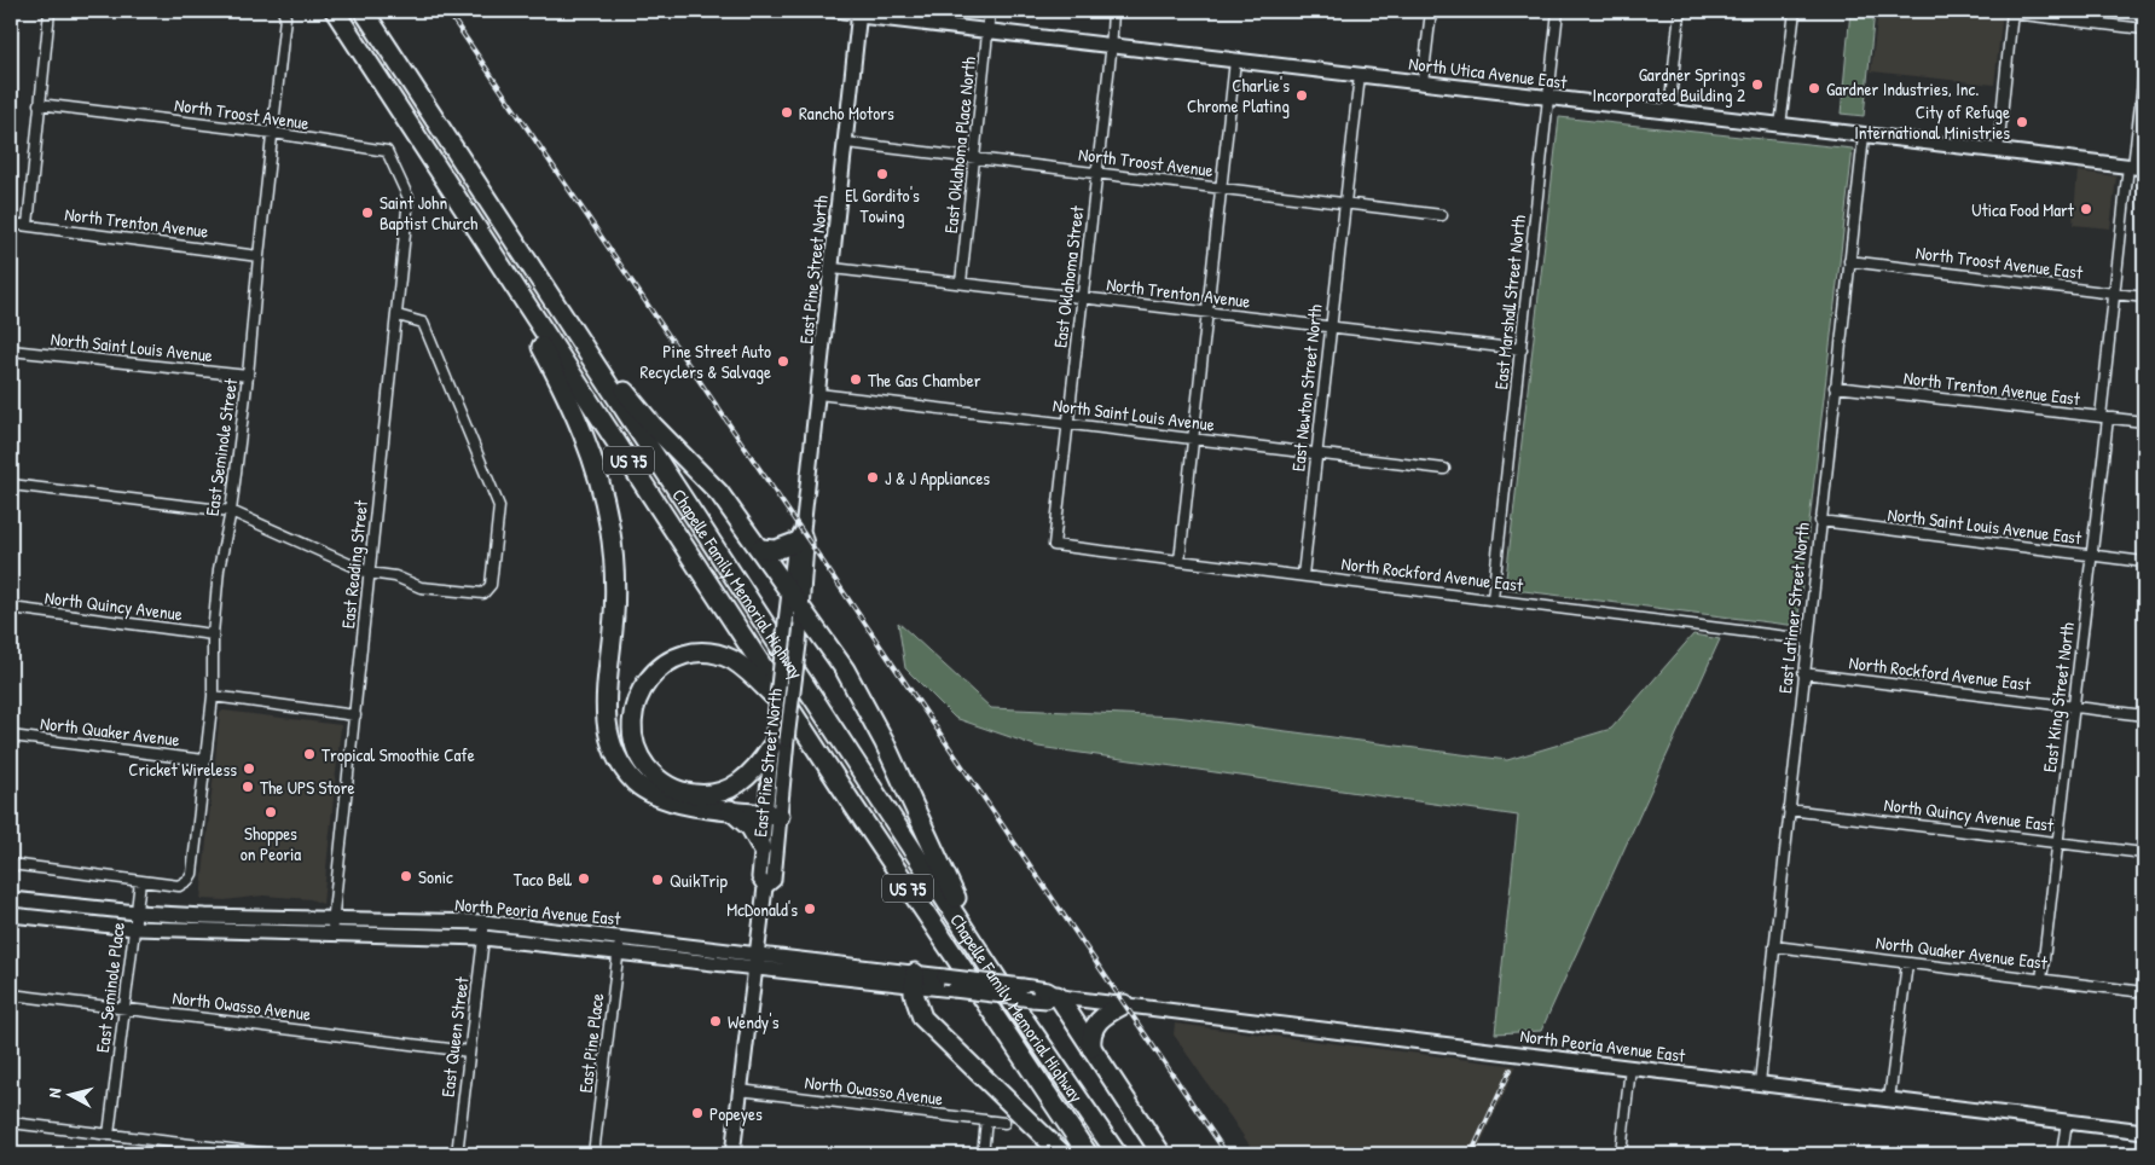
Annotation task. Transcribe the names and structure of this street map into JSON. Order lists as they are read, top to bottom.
{
  "streets": {
    "highway": ["US 75", "Chapelle Family Memorial Highway"],
    "main road": ["North Utica Avenue East", "East Pine Street North", "North Peoria Avenue East"],
    "street": [
      "North Troost Avenue",
      "East Oklahoma Place North",
      "North Trenton Avenue",
      "North Troost Avenue East",
      "East Oklahoma Street",
      "East Marshall Street North",
      "North Saint Louis Avenue",
      "East Newton Street North",
      "North Trenton Avenue East",
      "East Seminole Street",
      "North Saint Louis Avenue East",
      "East Reading Street",
      "North Rockford Avenue East",
      "North Quincy Avenue",
      "East Latimer Street North",
      "East King Street North",
      "North Quaker Avenue",
      "North Quincy Avenue East",
      "North Quaker Avenue East",
      "East Seminole Place",
      "North Owasso Avenue",
      "East Queen Street",
      "East Pine Place"
    ]
  },
  "crossings": [
    ["North Utica Avenue East", "East Oklahoma Place North"],
    ["North Utica Avenue East", "East Pine Street North"],
    ["North Utica Avenue East", "East Oklahoma Street"],
    ["North Utica Avenue East", "East Marshall Street North"],
    ["North Utica Avenue East", "East Newton Street North"],
    ["North Utica Avenue East", "East Latimer Street North"],
    ["North Utica Avenue East", "East King Street North"],
    ["North Troost Avenue", "East Oklahoma Place North"],
    ["North Troost Avenue", "East Pine Street North"],
    ["North Troost Avenue", "East Oklahoma Street"],
    ["North Troost Avenue", "East Newton Street North"],
    ["North Troost Avenue", "East Seminole Street"],
    ["North Troost Avenue", "East Reading Street"],
    ["East Oklahoma Place North", "North Trenton Avenue"],
    ["North Trenton Avenue", "East Pine Street North"],
    ["North Trenton Avenue", "East Oklahoma Street"],
    ["North Trenton Avenue", "East Marshall Street North"],
    ["North Trenton Avenue", "East Newton Street North"],
    ["North Trenton Avenue", "East Seminole Street"],
    ["North Troost Avenue East", "East Latimer Street North"],
    ["North Troost Avenue East", "East King Street North"],
    ["East Pine Street North", "North Saint Louis Avenue"],
    ["East Pine Street North", "North Peoria Avenue East"],
    ["East Pine Street North", "North Owasso Avenue"],
    ["East Oklahoma Street", "North Saint Louis Avenue"],
    ["East Oklahoma Street", "North Rockford Avenue East"],
    ["East Marshall Street North", "North Rockford Avenue East"],
    ["North Saint Louis Avenue", "East Newton Street North"],
    ["North Saint Louis Avenue", "East Seminole Street"],
    ["East Newton Street North", "North Rockford Avenue East"],
    ["North Trenton Avenue East", "East Latimer Street North"],
    ["North Trenton Avenue East", "East King Street North"],
    ["East Seminole Street", "North Quincy Avenue"],
    ["East Seminole Street", "North Quaker Avenue"],
    ["East Seminole Street", "East Seminole Place"],
    ["North Saint Louis Avenue East", "East Latimer Street North"],
    ["North Saint Louis Avenue East", "East King Street North"],
    ["East Reading Street", "North Peoria Avenue East"],
    ["North Rockford Avenue East", "East Latimer Street North"],
    ["North Rockford Avenue East", "East King Street North"],
    ["East Latimer Street North", "North Quincy Avenue East"],
    ["East Latimer Street North", "North Peoria Avenue East"],
    ["East Latimer Street North", "North Quaker Avenue East"],
    ["East King Street North", "North Quincy Avenue East"],
    ["East King Street North", "North Quaker Avenue East"],
    ["North Peoria Avenue East", "East Seminole Place"],
    ["North Peoria Avenue East", "East Queen Street"],
    ["North Peoria Avenue East", "East Pine Place"],
    ["East Seminole Place", "North Owasso Avenue"],
    ["North Owasso Avenue", "East Queen Street"]
  ],
  "places": [
    "Gardner Springs Incorporated Building 2",
    "Gardner Industries, Inc.",
    "Charlie's Chrome Plating",
    "Rancho Motors",
    "City of Refuge International Ministries",
    "El Gordito's Towing",
    "Utica Food Mart",
    "Saint John Baptist Church",
    "Pine Street Auto Recyclers & Salvage",
    "The Gas Chamber",
    "J & J Appliances",
    "Tropical Smoothie Cafe",
    "Cricket Wireless",
    "The UPS Store",
    "Shoppes on Peoria",
    "Sonic",
    "Taco Bell",
    "QuikTrip",
    "McDonald's",
    "Wendy's",
    "Popeyes"
  ],
  "north": "left"
}
